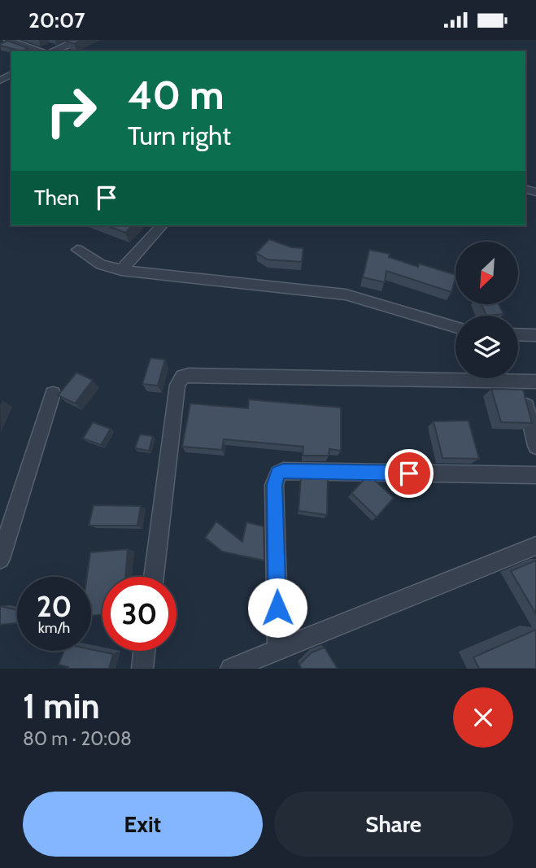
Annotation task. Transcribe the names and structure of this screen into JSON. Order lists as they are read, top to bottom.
{
  "north": "bottom left",
  "page": {
    "status": "20:07",
    "turn": ["40 m", "Turn right"],
    "then": "Then",
    "speed": "20 km/h",
    "limit": "30",
    "heading": ["1 min", "80 m · 20:08"],
    "buttons": ["Exit", "Share"]
  }
}
